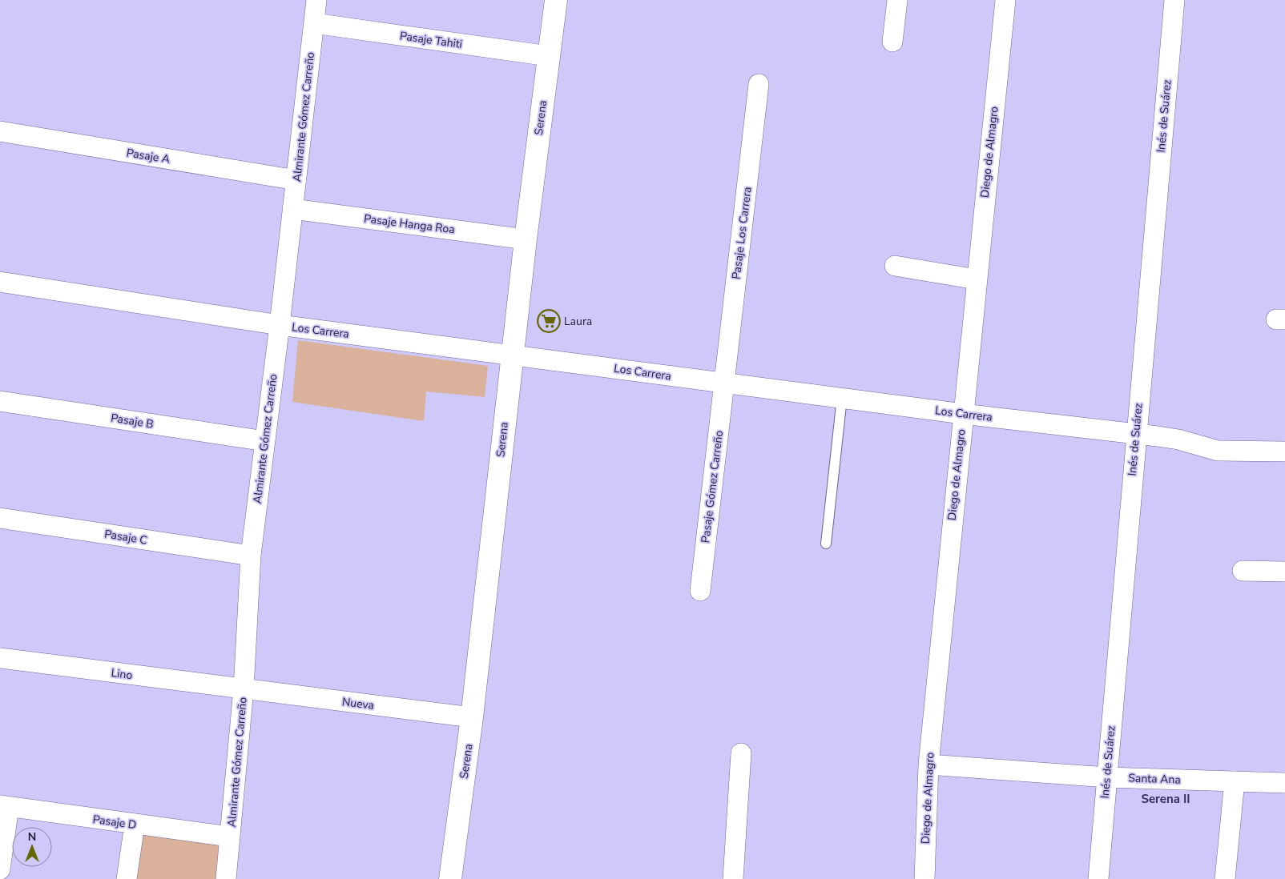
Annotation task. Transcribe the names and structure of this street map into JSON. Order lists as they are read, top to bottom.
{
  "streets": {
    "street": [
      "Pasaje Tahiti",
      "Inés de Suárez",
      "Almirante Gómez Carreño",
      "Serena",
      "Diego de Almagro",
      "Pasaje A",
      "Pasaje Hanga Roa",
      "Pasaje Los Carrera",
      "Los Carrera",
      "Pasaje B",
      "Pasaje Gómez Carreño",
      "Pasaje C",
      "Lino",
      "Nueva",
      "Santa Ana",
      "Pasaje D"
    ]
  },
  "crossings": [
    ["Pasaje Tahiti", "Almirante Gómez Carreño"],
    ["Pasaje Tahiti", "Serena"],
    ["Inés de Suárez", "Los Carrera"],
    ["Inés de Suárez", "Santa Ana"],
    ["Almirante Gómez Carreño", "Pasaje A"],
    ["Almirante Gómez Carreño", "Pasaje Hanga Roa"],
    ["Almirante Gómez Carreño", "Los Carrera"],
    ["Almirante Gómez Carreño", "Pasaje B"],
    ["Almirante Gómez Carreño", "Pasaje C"],
    ["Almirante Gómez Carreño", "Lino"],
    ["Almirante Gómez Carreño", "Nueva"],
    ["Almirante Gómez Carreño", "Pasaje D"],
    ["Serena", "Pasaje Hanga Roa"],
    ["Serena", "Los Carrera"],
    ["Serena", "Nueva"],
    ["Diego de Almagro", "Los Carrera"],
    ["Diego de Almagro", "Santa Ana"],
    ["Pasaje Los Carrera", "Los Carrera"],
    ["Pasaje Los Carrera", "Pasaje Gómez Carreño"],
    ["Los Carrera", "Pasaje Gómez Carreño"],
    ["Lino", "Nueva"]
  ],
  "districts": ["Serena II"],
  "places": {
    "supermarket": ["Laura"]
  },
  "north": "top"
}
